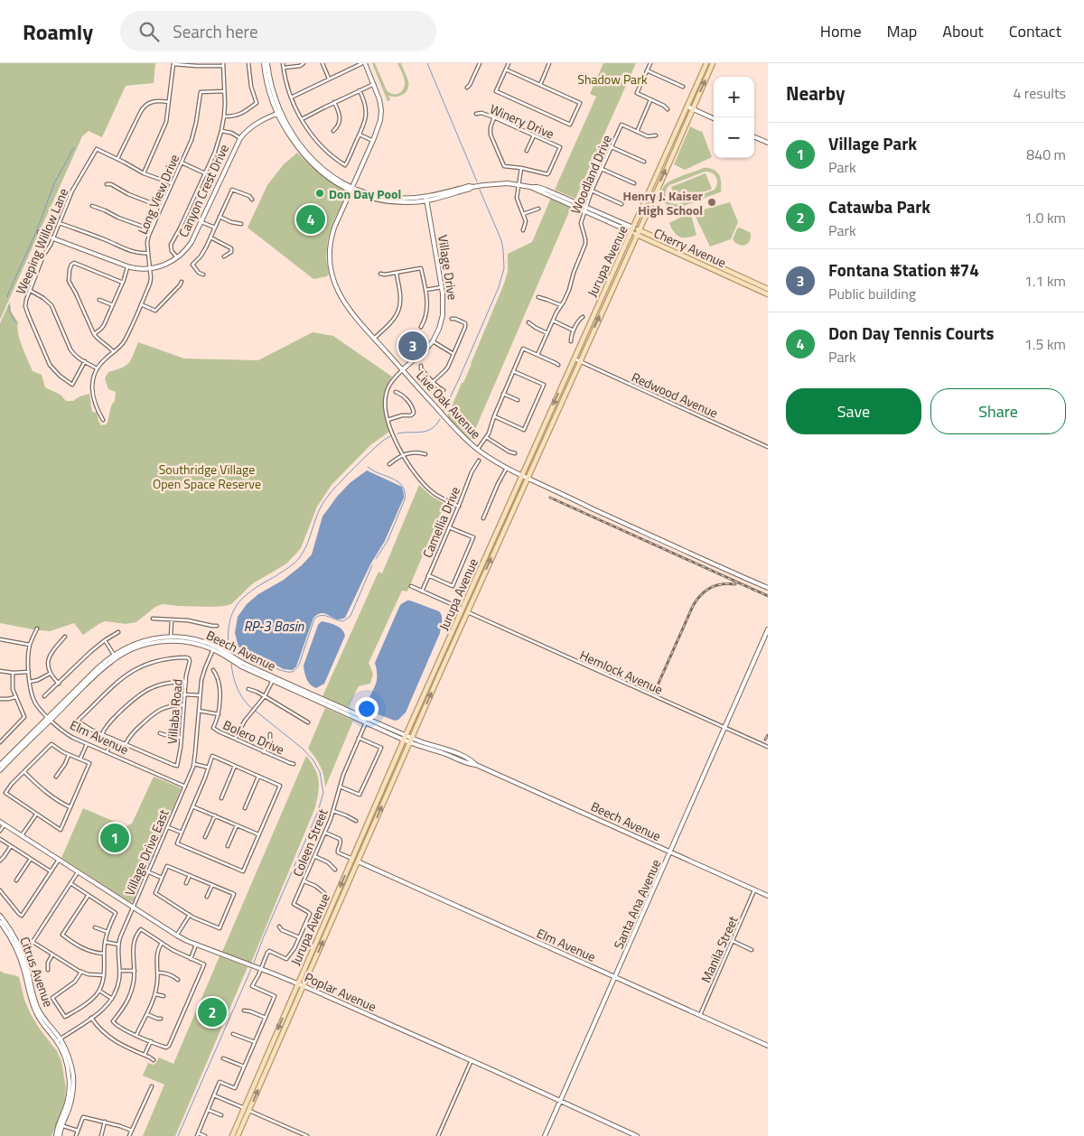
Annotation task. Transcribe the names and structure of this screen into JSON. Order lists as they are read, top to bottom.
{
  "streets": {
    "main road": ["Cherry Avenue", "Jurupa Avenue"],
    "street": [
      "Winery Drive",
      "Woodland Drive",
      "Canyon Crest Drive",
      "Long View Drive",
      "Weeping Willow Lane",
      "Village Drive",
      "Redwood Avenue",
      "Live Oak Avenue",
      "Camellia Drive",
      "Beech Avenue",
      "Hemlock Avenue",
      "Villaba Road",
      "Elm Avenue",
      "Bolero Drive",
      "Coleen Street",
      "Village Drive East",
      "Santa Ana Avenue",
      "Manila Street",
      "Citrus Avenue",
      "Poplar Avenue"
    ]
  },
  "crossings": [
    ["Woodland Drive", "Cherry Avenue"],
    ["Canyon Crest Drive", "Long View Drive"],
    ["Canyon Crest Drive", "Weeping Willow Lane"],
    ["Canyon Crest Drive", "Cherry Avenue"],
    ["Cherry Avenue", "Jurupa Avenue"],
    ["Cherry Avenue", "Village Drive"],
    ["Cherry Avenue", "Live Oak Avenue"],
    ["Jurupa Avenue", "Redwood Avenue"],
    ["Jurupa Avenue", "Live Oak Avenue"],
    ["Jurupa Avenue", "Beech Avenue"],
    ["Jurupa Avenue", "Hemlock Avenue"],
    ["Jurupa Avenue", "Elm Avenue"],
    ["Jurupa Avenue", "Poplar Avenue"],
    ["Village Drive", "Live Oak Avenue"],
    ["Village Drive", "Camellia Drive"],
    ["Beech Avenue", "Elm Avenue"],
    ["Beech Avenue", "Coleen Street"],
    ["Beech Avenue", "Village Drive East"],
    ["Beech Avenue", "Santa Ana Avenue"],
    ["Beech Avenue", "Manila Street"],
    ["Hemlock Avenue", "Santa Ana Avenue"],
    ["Elm Avenue", "Village Drive East"],
    ["Elm Avenue", "Santa Ana Avenue"],
    ["Elm Avenue", "Manila Street"],
    ["Coleen Street", "Poplar Avenue"],
    ["Village Drive East", "Citrus Avenue"],
    ["Village Drive East", "Poplar Avenue"],
    ["Santa Ana Avenue", "Poplar Avenue"]
  ],
  "water": ["RP-3 Basin"],
  "parks": ["Shadow Park", "Southridge Village Open Space Reserve"],
  "places": ["Don Day Pool", "Henry J. Kaiser High School"],
  "page": {
    "header": "Roamly",
    "search": "Search here",
    "nav": [
      "Home",
      "Map",
      "About",
      "Contact"
    ],
    "heading": ["Nearby", "4 results"],
    "map_buttons": ["+", "−"],
    "list": [
      {
        "mark": "1",
        "name": "Village Park",
        "note": "Park",
        "value": "840 m"
      },
      {
        "mark": "2",
        "name": "Catawba Park",
        "note": "Park",
        "value": "1.0 km"
      },
      {
        "mark": "3",
        "name": "Fontana Station #74",
        "note": "Public building",
        "value": "1.1 km"
      },
      {
        "mark": "4",
        "name": "Don Day Tennis Courts",
        "note": "Park",
        "value": "1.5 km"
      }
    ],
    "pins": [
      "4",
      "3",
      "1",
      "2"
    ],
    "buttons": ["Save", "Share"]
  }
}
